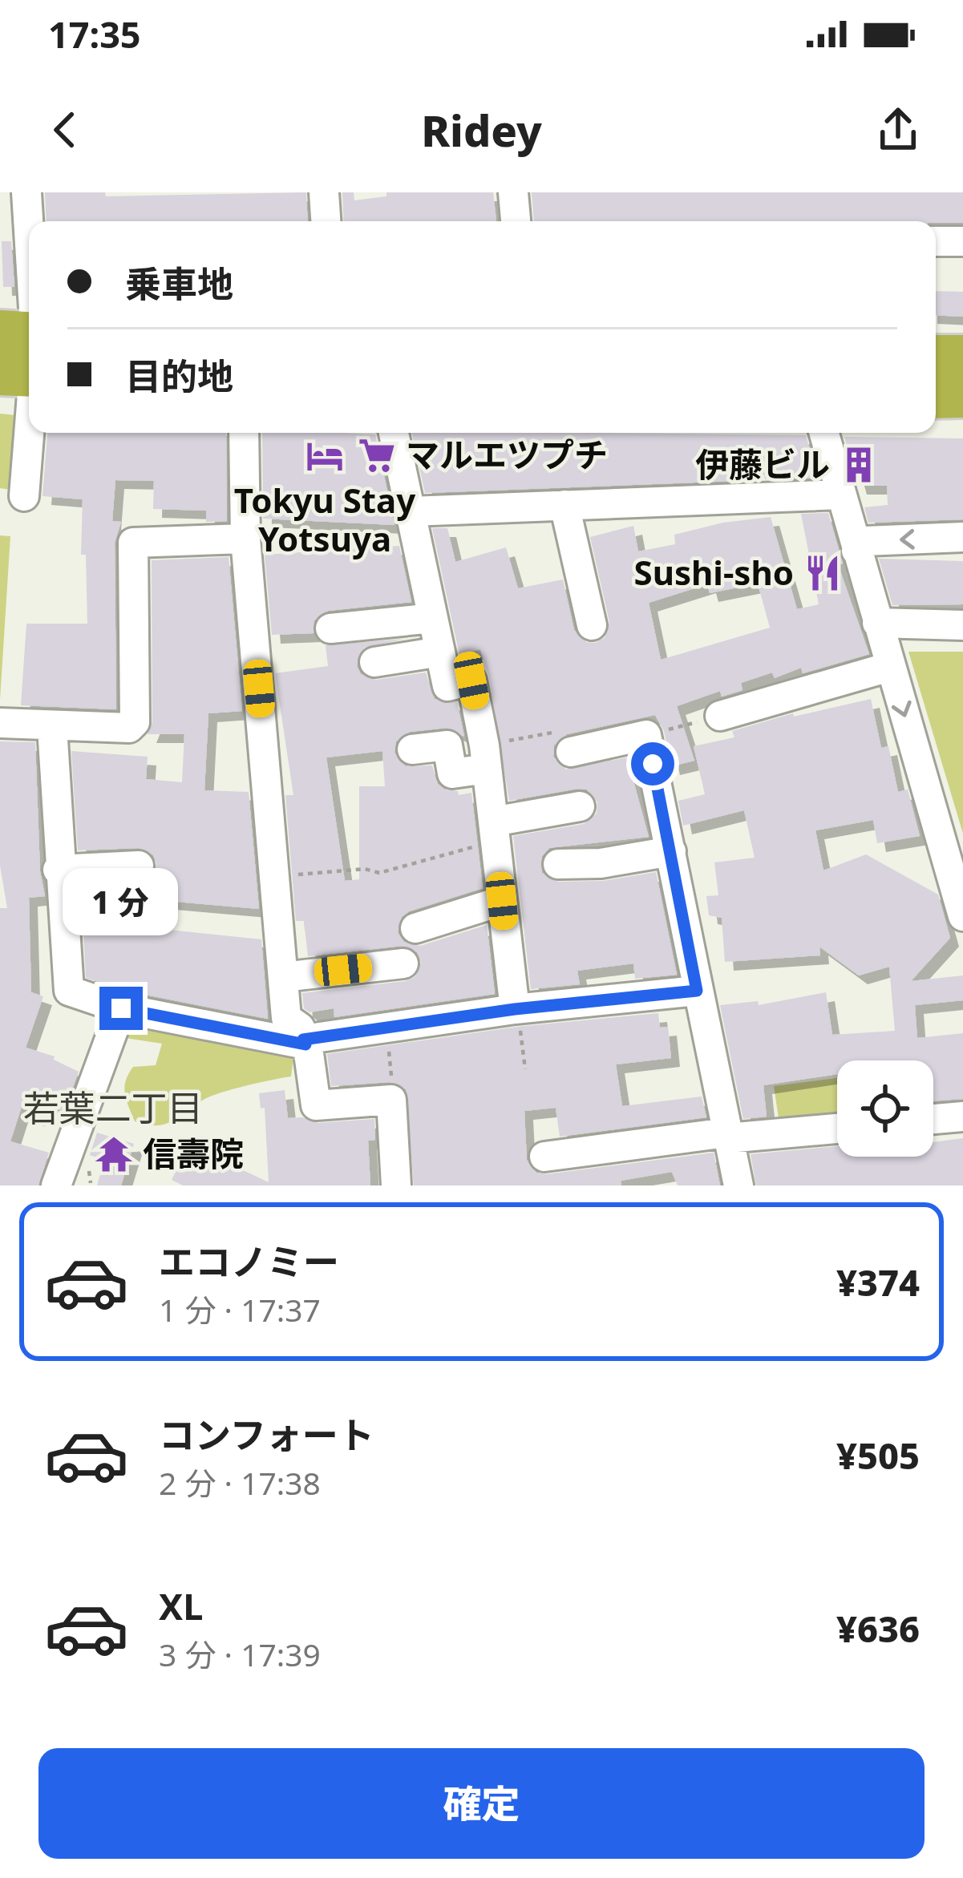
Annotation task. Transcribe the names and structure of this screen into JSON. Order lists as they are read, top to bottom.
{
  "districts": ["若葉二丁目"],
  "places": {
    "supermarket": ["マルエツプチ"],
    "hotel": ["Tokyu Stay Yotsuya"],
    "building": ["伊藤ビル"],
    "restaurant": ["Sushi-sho"],
    "temple": ["信壽院"]
  },
  "page": {
    "status": "17:35",
    "header": "Ridey",
    "banner": ["乗車地", "目的地"],
    "bubble": "1 分",
    "list": [
      {
        "name": "エコノミー",
        "note": "1 分 · 17:37",
        "value": "¥374"
      },
      {
        "name": "コンフォート",
        "note": "2 分 · 17:38",
        "value": "¥505"
      },
      {
        "name": "XL",
        "note": "3 分 · 17:39",
        "value": "¥636"
      }
    ],
    "buttons": "確定"
  }
}
